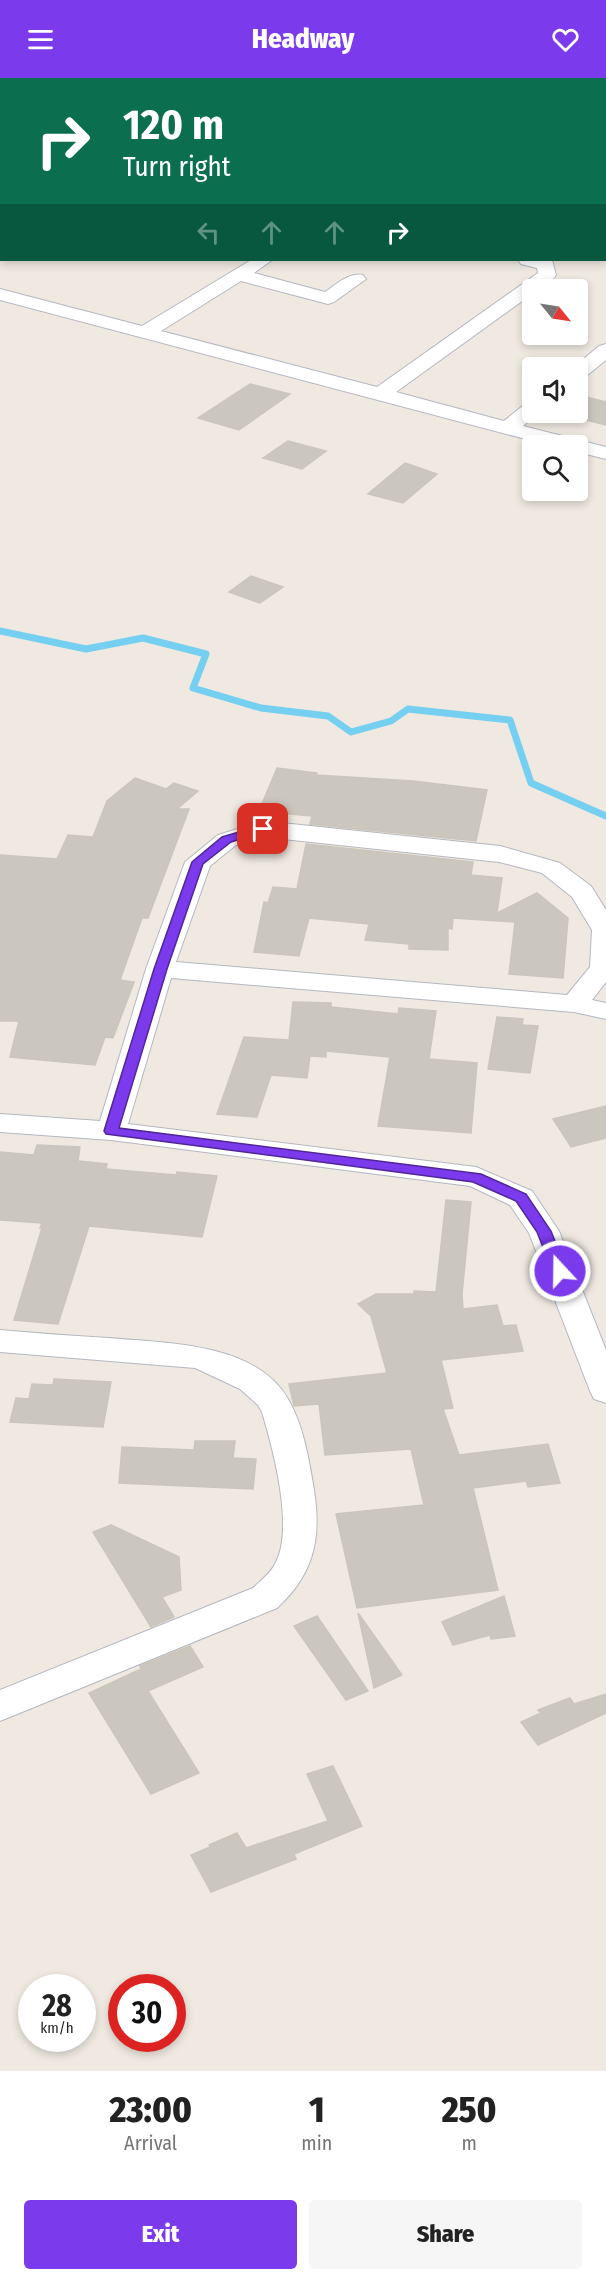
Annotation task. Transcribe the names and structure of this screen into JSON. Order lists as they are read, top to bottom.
{
  "north": "bottom right",
  "page": {
    "header": "Headway",
    "turn": ["120 m", "Turn right"],
    "speed": "28 km/h",
    "limit": "30",
    "eta": [
      "23:00",
      "Arrival",
      "1",
      "min",
      "250",
      "m"
    ],
    "buttons": ["Exit", "Share"]
  }
}
